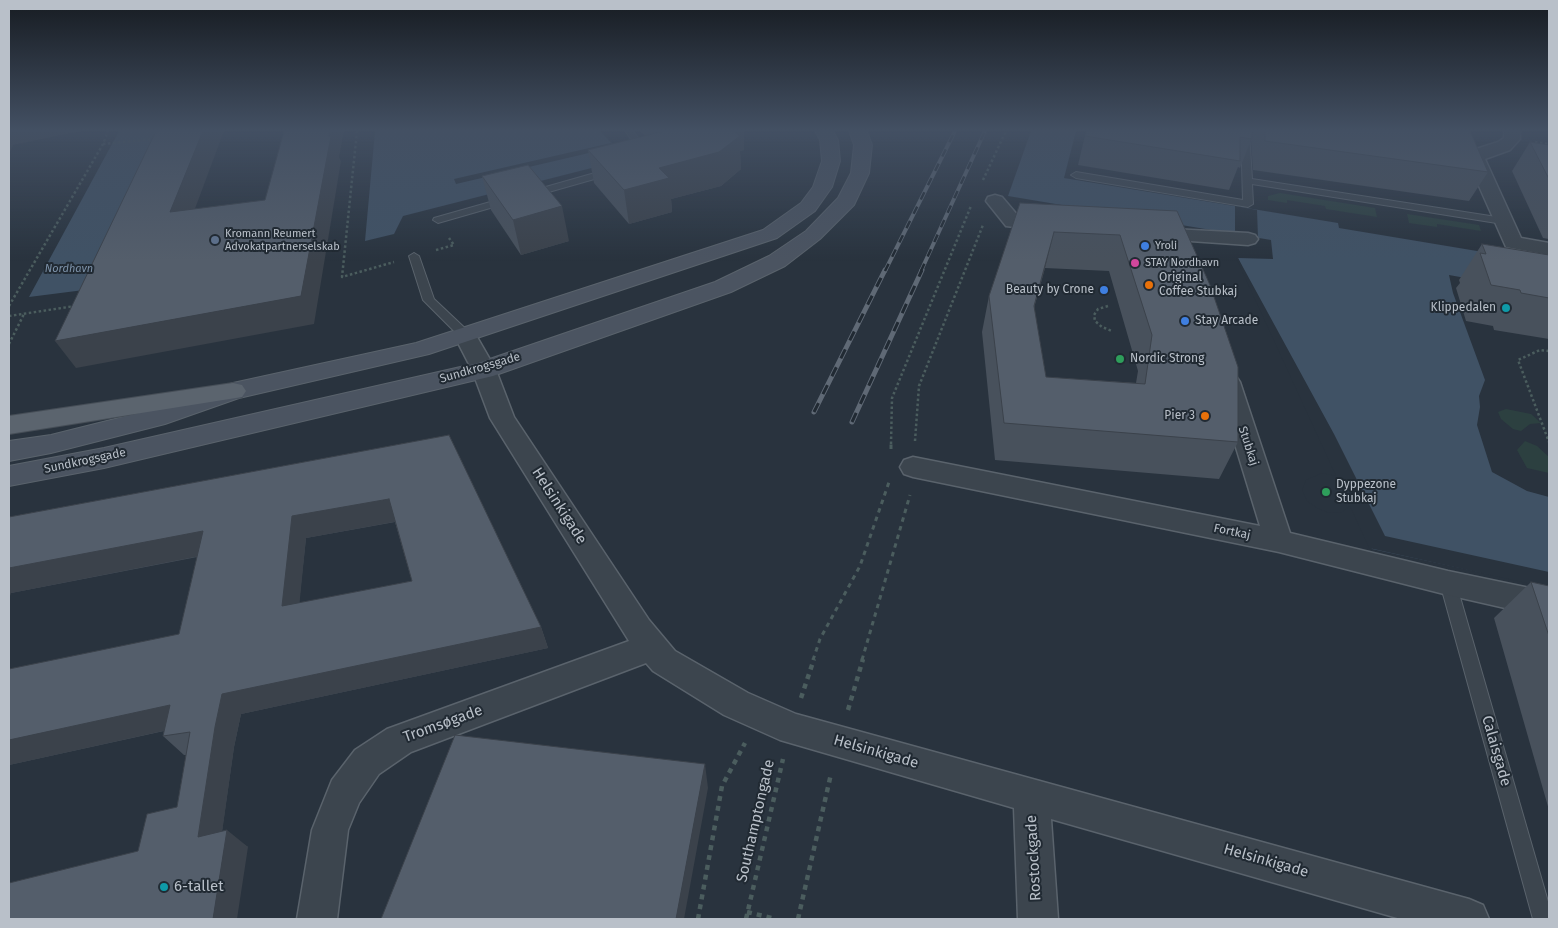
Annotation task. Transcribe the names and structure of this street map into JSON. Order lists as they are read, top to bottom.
{
  "streets": {
    "street": [
      "Sundkrogsgade",
      "Stubkaj",
      "Helsinkigade",
      "Fortkaj",
      "Tromsøgade",
      "Rostockgade"
    ],
    "lane": ["Calaisgade"],
    "path": ["Southamptongade"]
  },
  "crossings": [
    ["Sundkrogsgade", "Helsinkigade"],
    ["Stubkaj", "Fortkaj"],
    ["Helsinkigade", "Tromsøgade"],
    ["Helsinkigade", "Southamptongade"],
    ["Helsinkigade", "Rostockgade"],
    ["Fortkaj", "Calaisgade"],
    ["Fortkaj", "Southamptongade"]
  ],
  "water": ["Nordhavn"],
  "places": [
    "Kromann Reumert Advokatpartnerselskab",
    "Yroli",
    "STAY Nordhavn",
    "Original Coffee Stubkaj",
    "Beauty by Crone",
    "Klippedalen",
    "Stay Arcade",
    "Nordic Strong",
    "Pier 3",
    "Dyppezone Stubkaj",
    "6-tallet"
  ]
}
